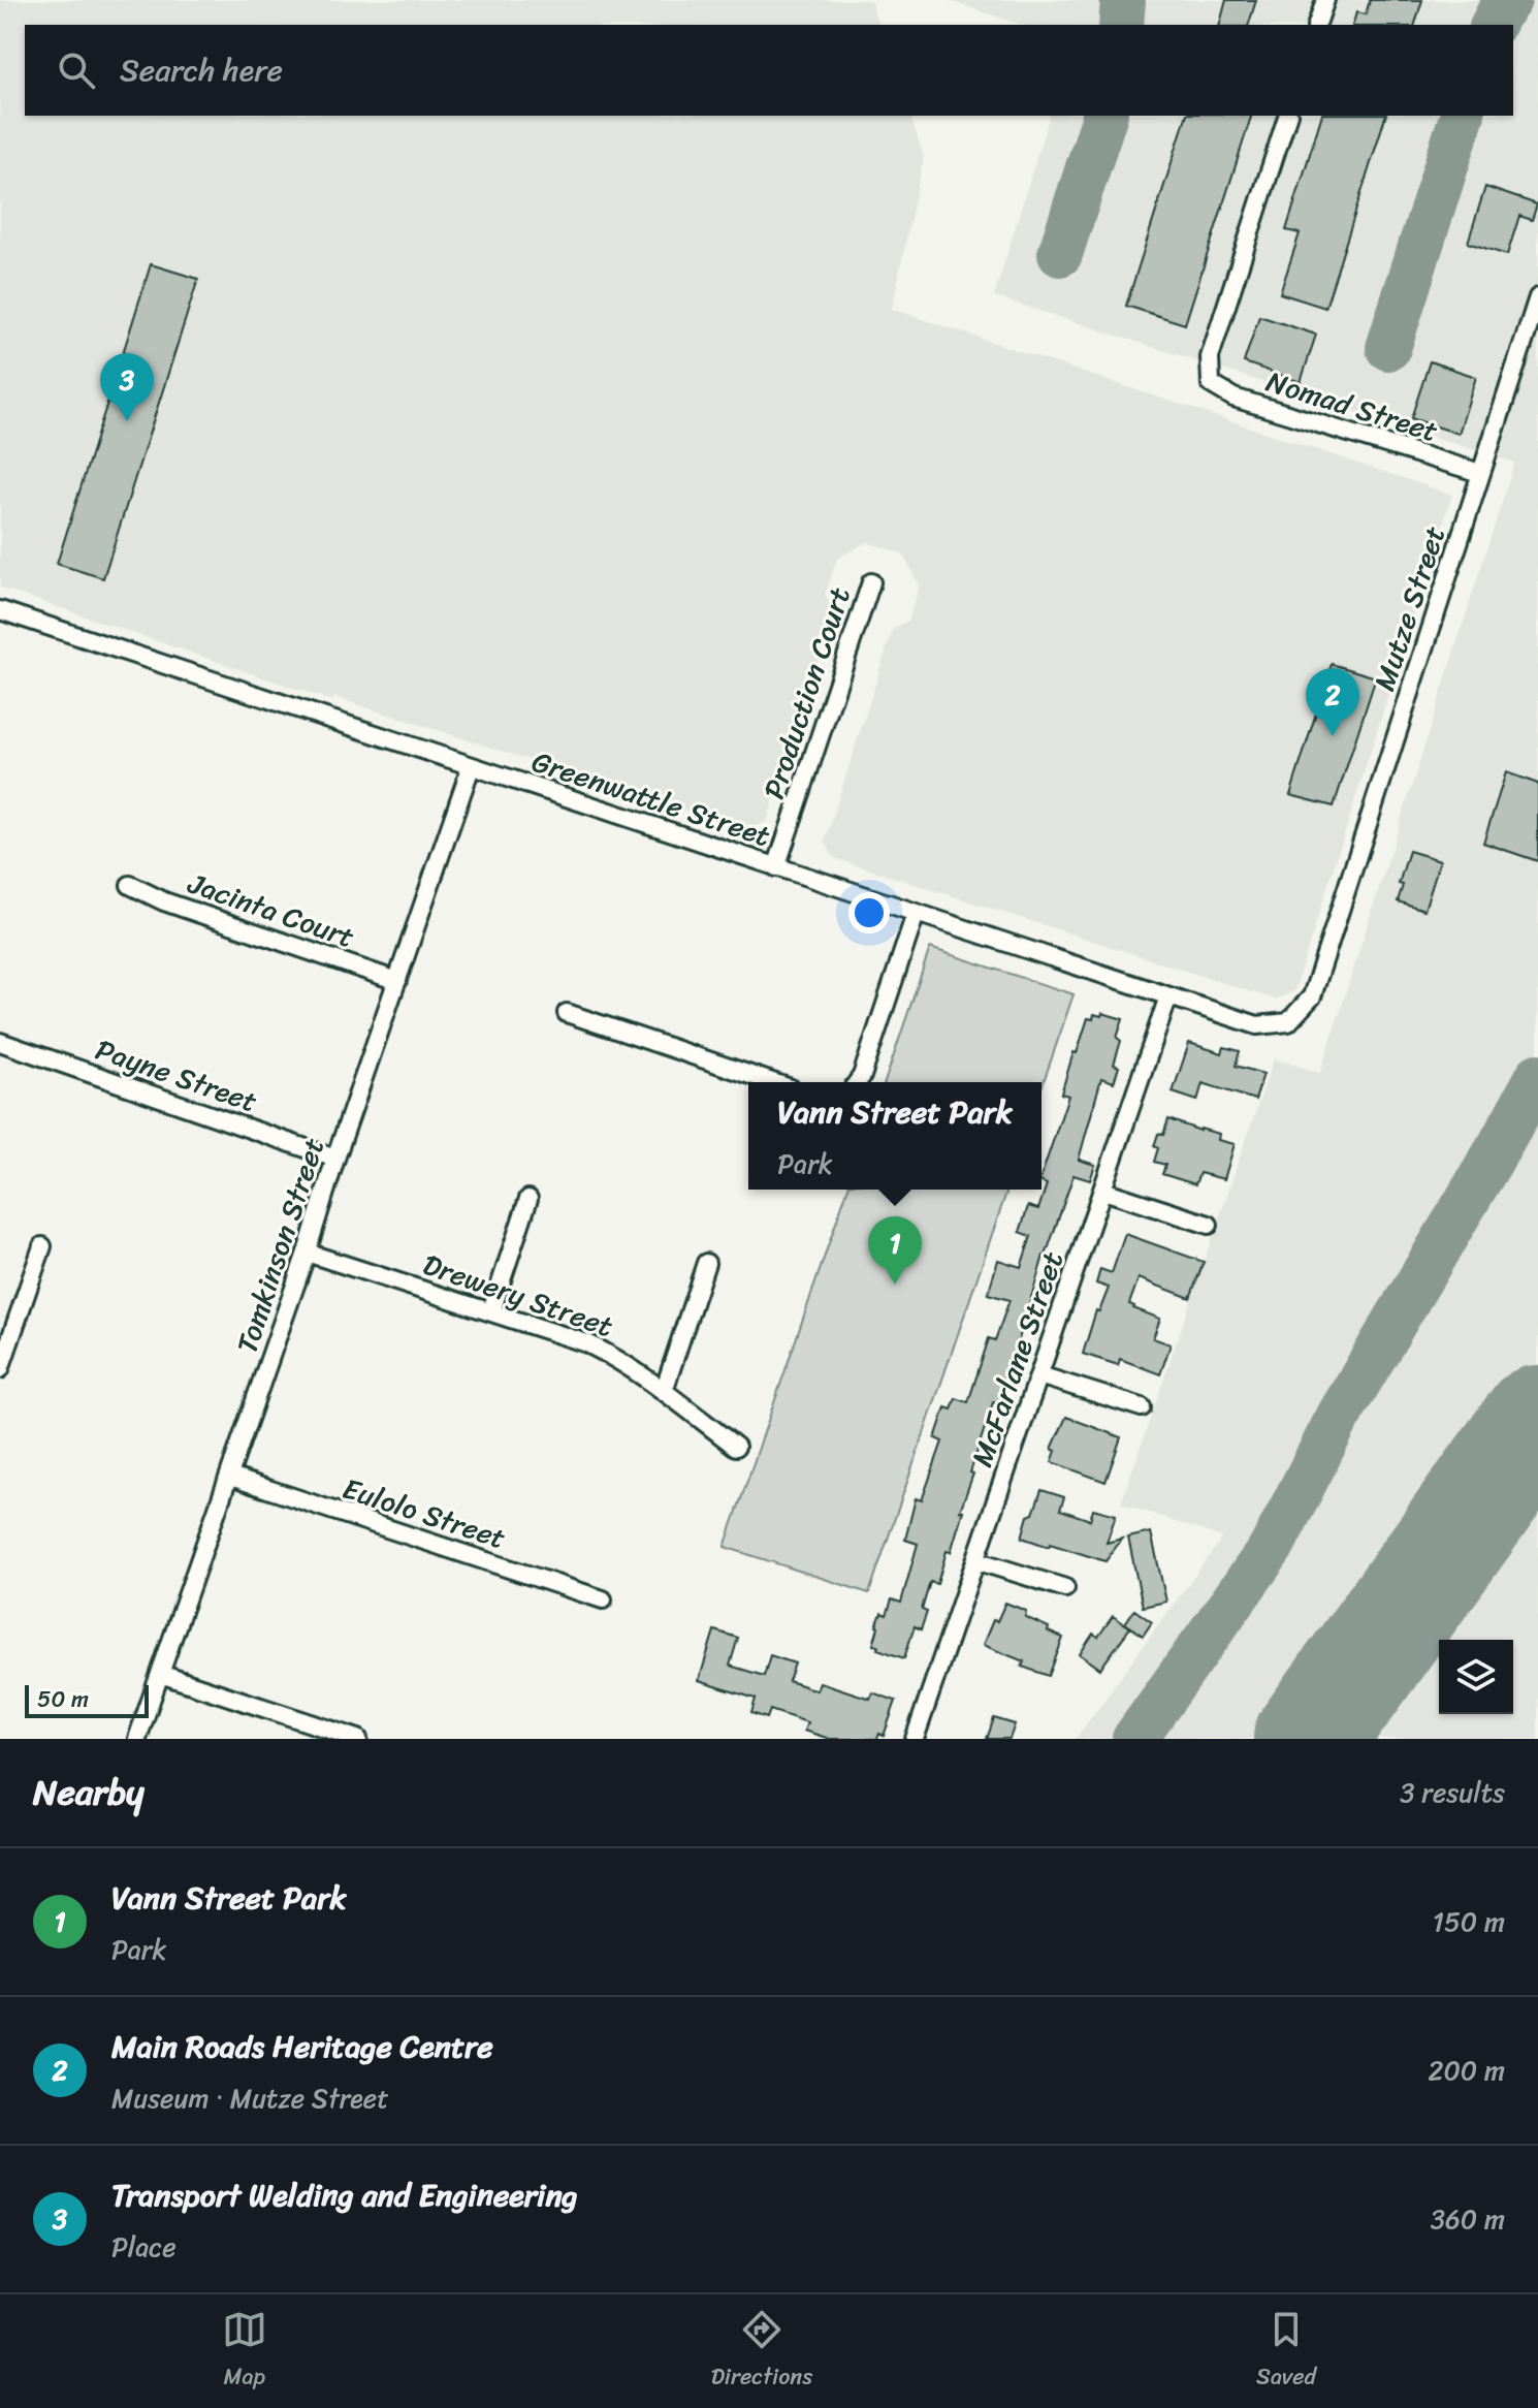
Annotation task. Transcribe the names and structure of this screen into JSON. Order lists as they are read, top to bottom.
{
  "streets": {
    "street": [
      "Nomad Street",
      "Mutze Street",
      "Production Court",
      "Greenwattle Street",
      "Jacinta Court",
      "Payne Street",
      "Tomkinson Street",
      "Drewery Street",
      "McFarlane Street",
      "Eulolo Street"
    ]
  },
  "crossings": [
    ["Nomad Street", "Mutze Street"],
    ["Mutze Street", "Greenwattle Street"],
    ["Production Court", "Greenwattle Street"],
    ["Greenwattle Street", "Tomkinson Street"],
    ["Greenwattle Street", "McFarlane Street"],
    ["Jacinta Court", "Tomkinson Street"],
    ["Payne Street", "Tomkinson Street"],
    ["Tomkinson Street", "Drewery Street"],
    ["Tomkinson Street", "Eulolo Street"]
  ],
  "scale_bar": "50 m",
  "page": {
    "search": "Search here",
    "pins": ["3", "2", "1"],
    "popup": ["Vann Street Park", "Park"],
    "scale": "50 m",
    "heading": ["Nearby", "3 results"],
    "list": [
      {
        "mark": "1",
        "name": "Vann Street Park",
        "note": "Park",
        "value": "150 m"
      },
      {
        "mark": "2",
        "name": "Main Roads Heritage Centre",
        "note": "Museum · Mutze Street",
        "value": "200 m"
      },
      {
        "mark": "3",
        "name": "Transport Welding and Engineering",
        "note": "Place",
        "value": "360 m"
      }
    ],
    "nav": ["Map", "Directions", "Saved"]
  }
}
